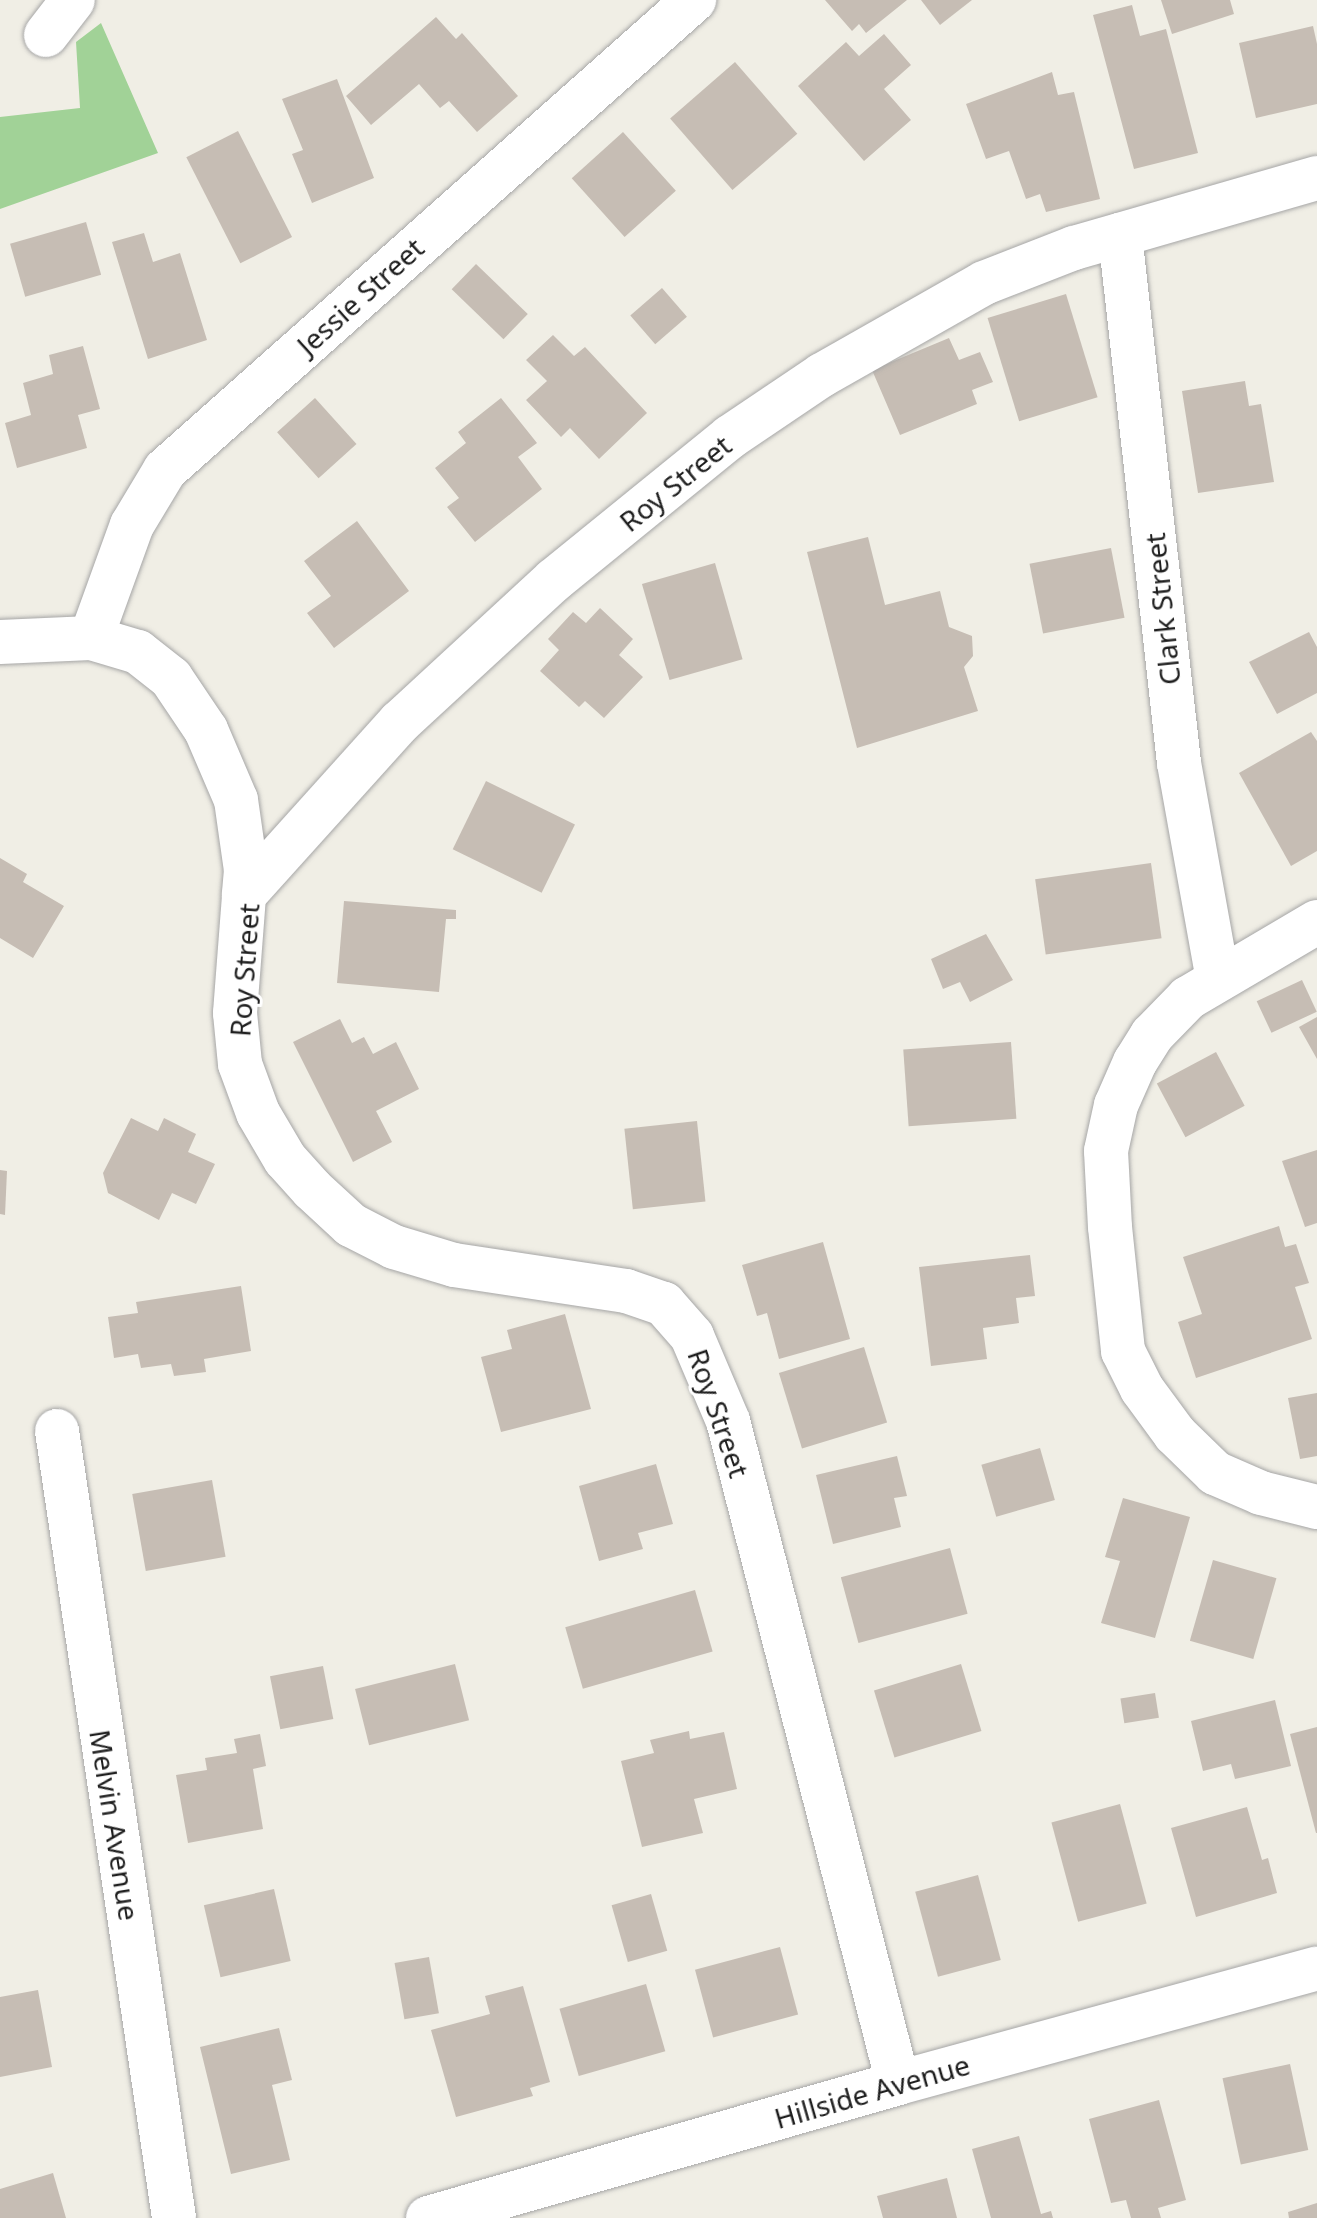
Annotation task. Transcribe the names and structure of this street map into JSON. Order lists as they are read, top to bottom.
{
  "streets": {
    "street": [
      "Jessie Street",
      "Roy Street",
      "Clark Street",
      "Melvin Avenue",
      "Hillside Avenue"
    ]
  },
  "crossings": [
    ["Roy Street", "Clark Street"],
    ["Roy Street", "Hillside Avenue"]
  ]
}
